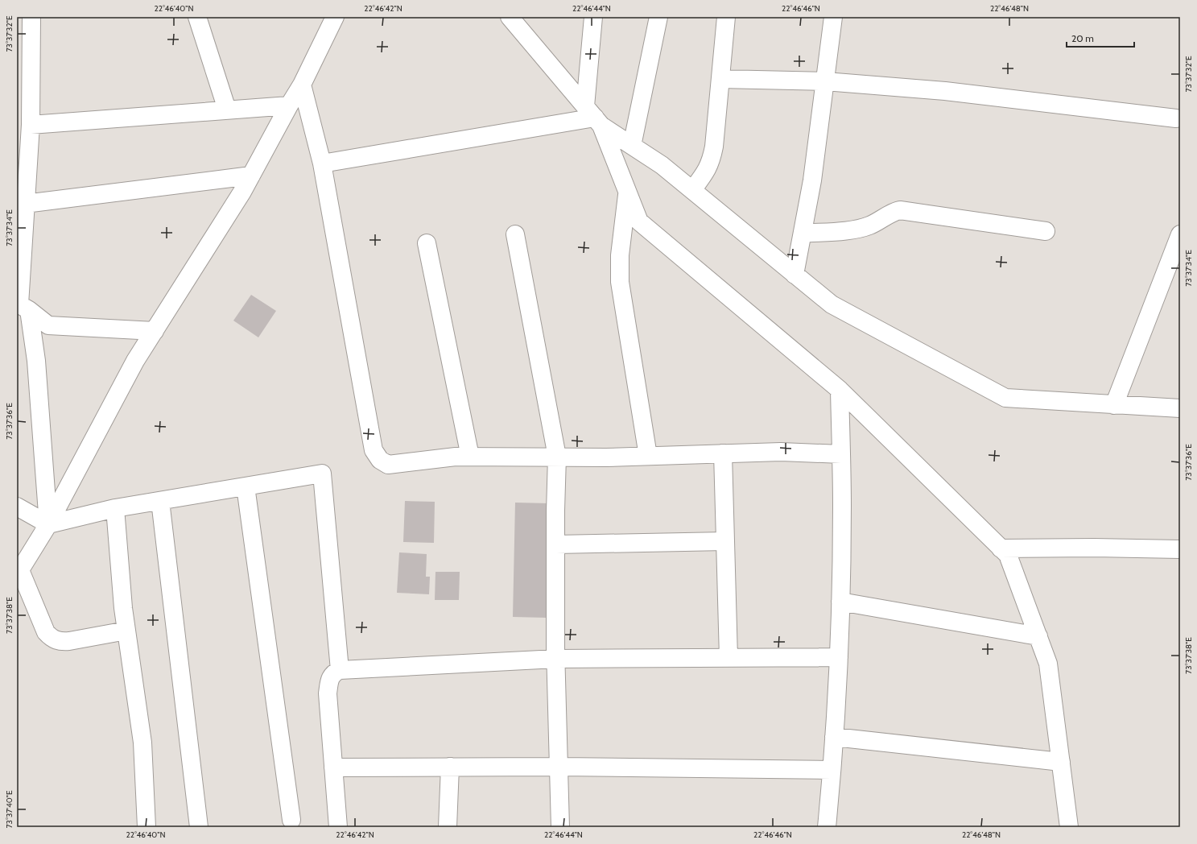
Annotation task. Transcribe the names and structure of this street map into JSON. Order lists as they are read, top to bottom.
{
  "scale_bar": "20 m",
  "coordinates": [
    "22°46'40\"N",
    "22°46'42\"N",
    "22°46'44\"N",
    "22°46'46\"N",
    "22°46'48\"N",
    "73°37'32\"E",
    "73°37'34\"E",
    "73°37'36\"E",
    "73°37'38\"E",
    "73°37'40\"E"
  ]
}
